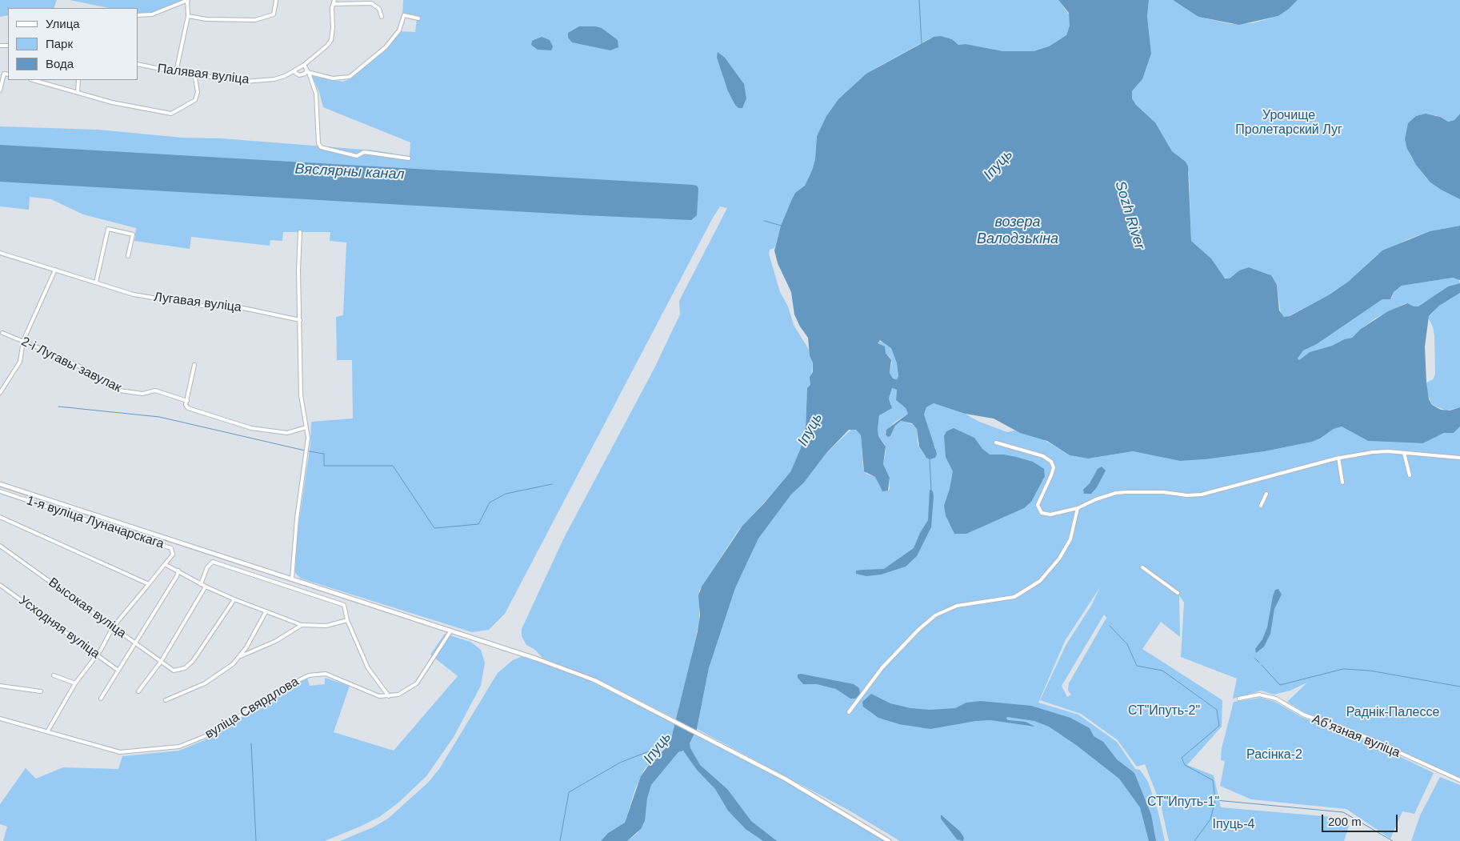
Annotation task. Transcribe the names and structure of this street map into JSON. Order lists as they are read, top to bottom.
{
  "streets": {
    "street": [
      "Палявая вуліца",
      "Лугавая вуліца",
      "2-і Лугавы завулак",
      "1-я вуліца Луначарскага",
      "Высокая вуліца",
      "Усходняя вуліца",
      "вуліца Свярдлова",
      "Абʼязная вуліца"
    ]
  },
  "water": [
    "Іпуць",
    "Вяслярны канал",
    "Sozh River",
    "возера Валодзькіна"
  ],
  "parks": [
    "Урочище Пролетарский Луг",
    "СТ\"Ипуть-2\"",
    "Раднік-Палессе",
    "Расінка-2",
    "СТ\"Ипуть-1\"",
    "Іпуць-4"
  ],
  "legend": ["Улица", "Парк", "Вода"],
  "scale_bar": "200 m"
}
